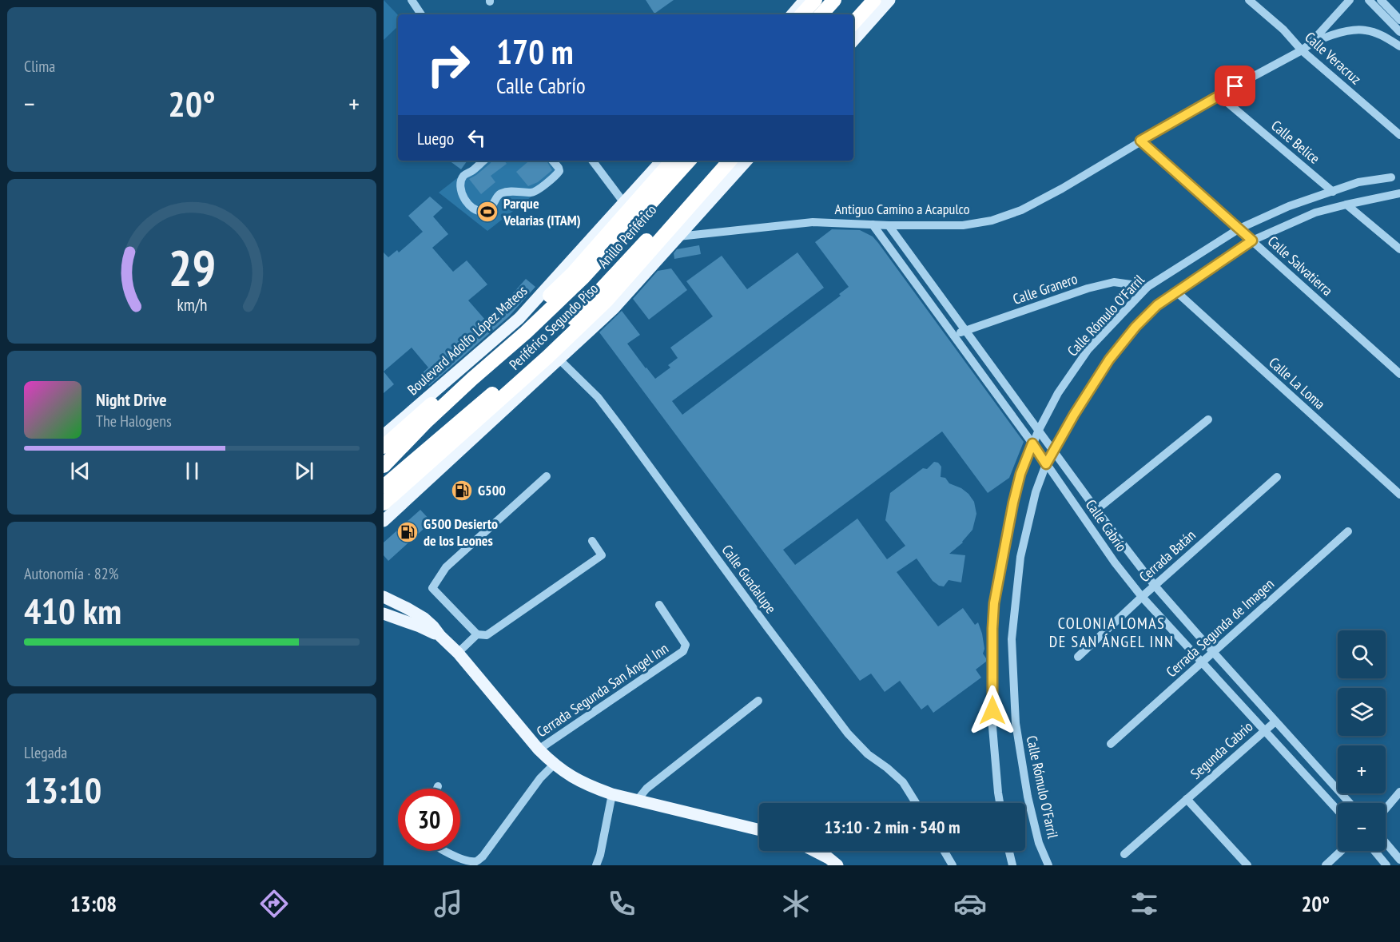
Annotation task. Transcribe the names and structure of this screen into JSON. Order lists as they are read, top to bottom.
{
  "streets": {
    "highway": ["Anillo Periférico", "Periférico Segundo Piso"],
    "main road": ["Boulevard Adolfo López Mateos"],
    "street": [
      "Calle Veracruz",
      "Calle Belice",
      "Antiguo Camino a Acapulco",
      "Calle Salvatierra",
      "Calle Granero",
      "Calle Rómulo O'Farril",
      "Calle La Loma",
      "Calle Cabrío",
      "Cerrada Batán",
      "Calle Guadalupe",
      "Cerrada Segunda de Imagen",
      "Cerrada Segunda San Ángel Inn",
      "Segunda Cabrio"
    ]
  },
  "crossings": [
    ["Calle Veracruz", "Antiguo Camino a Acapulco"],
    ["Calle Belice", "Antiguo Camino a Acapulco"],
    ["Calle Belice", "Calle Rómulo O'Farril"],
    ["Antiguo Camino a Acapulco", "Calle Salvatierra"],
    ["Antiguo Camino a Acapulco", "Calle Cabrío"],
    ["Calle Salvatierra", "Calle Rómulo O'Farril"],
    ["Calle Granero", "Calle Rómulo O'Farril"],
    ["Calle Granero", "Calle Cabrío"],
    ["Calle Rómulo O'Farril", "Calle La Loma"],
    ["Calle Rómulo O'Farril", "Calle Cabrío"],
    ["Calle Cabrío", "Cerrada Batán"],
    ["Calle Cabrío", "Cerrada Segunda de Imagen"],
    ["Calle Cabrío", "Segunda Cabrio"]
  ],
  "districts": ["COLONIA LOMAS DE SAN ÁNGEL INN"],
  "places": {
    "sports": ["Parque Velarias (ITAM)"],
    "fuel station": ["G500", "G500 Desierto de los Leones"]
  },
  "page": {
    "tile": [
      "Clima",
      ["Autonomía · 82%", "410 km"],
      ["Llegada", "13:10"]
    ],
    "turn": ["170 m", "Calle Cabrío"],
    "heat": ["−", "20°", "+"],
    "then": "Luego",
    "song": ["Night Drive", "The Halogens"],
    "map_buttons": ["+", "−"],
    "limit": "30",
    "trip": "13:10 · 2 min · 540 m",
    "tabs": ["13:08", "20°"],
    "gauge": ["29", "km/h"]
  }
}
